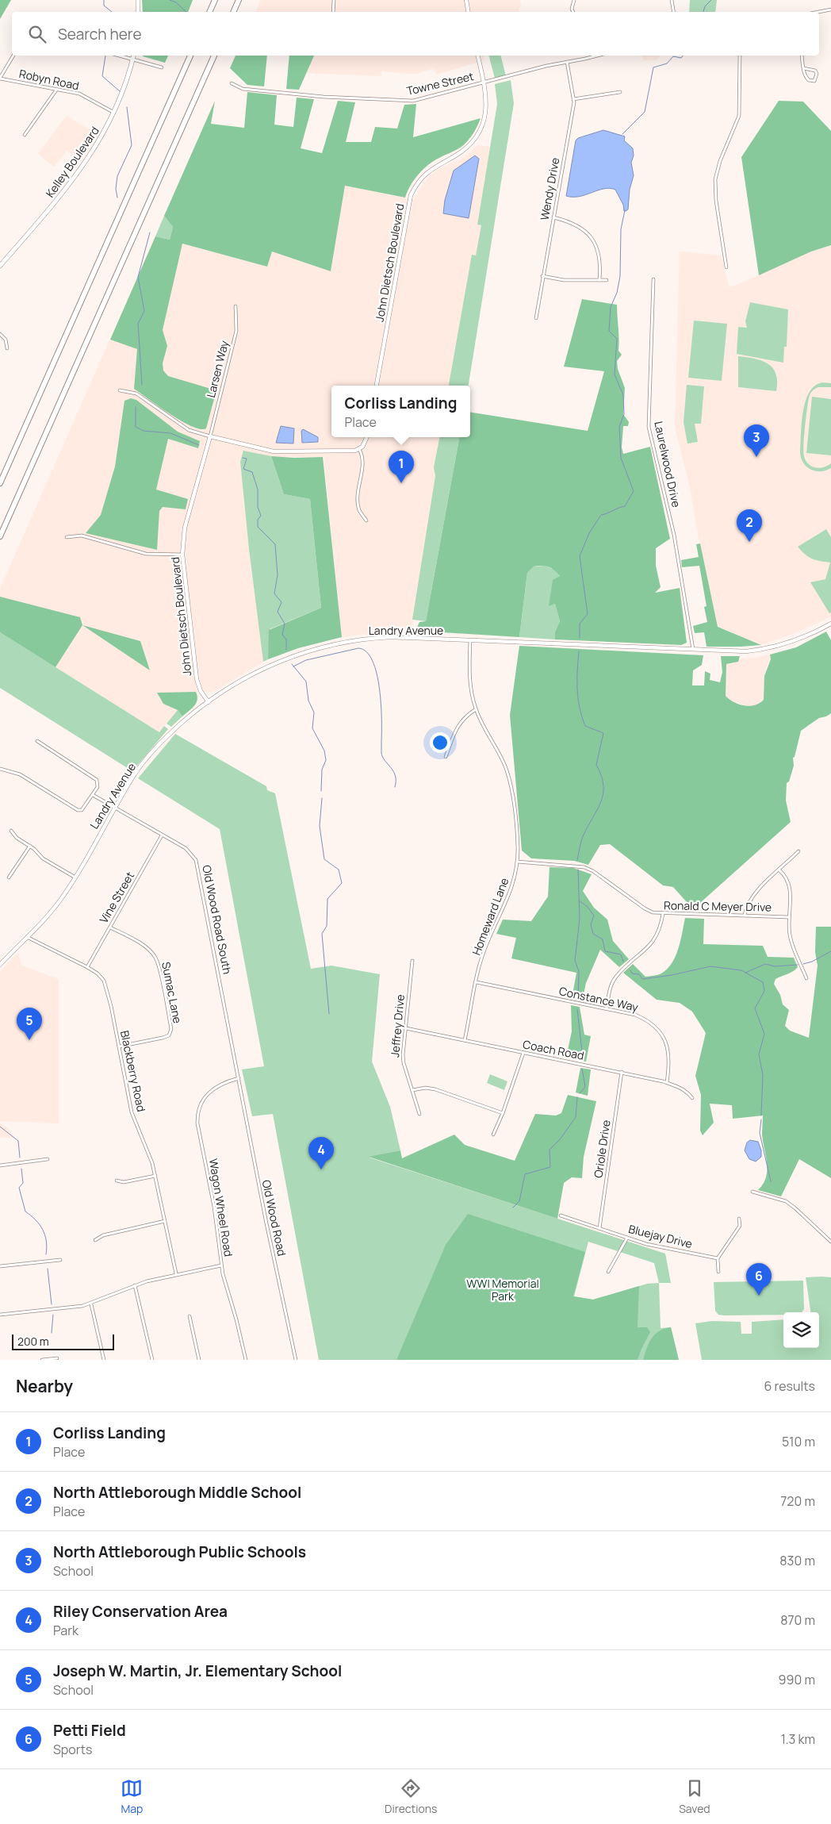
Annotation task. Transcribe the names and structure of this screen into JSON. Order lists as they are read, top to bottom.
{
  "streets": {
    "main road": ["Kelley Boulevard"],
    "street": [
      "Robyn Road",
      "Towne Street",
      "Wendy Drive",
      "John Dietsch Boulevard",
      "Larsen Way",
      "Laurelwood Drive",
      "Landry Avenue",
      "Vine Street",
      "Ronald C Meyer Drive",
      "Homeward Lane",
      "Old Wood Road South",
      "Sumac Lane",
      "Constance Way",
      "Jeffrey Drive",
      "Coach Road",
      "Blackberry Road",
      "Oriole Drive",
      "Wagon Wheel Road",
      "Old Wood Road",
      "Bluejay Drive"
    ]
  },
  "crossings": [
    ["Robyn Road", "Kelley Boulevard"],
    ["Towne Street", "Wendy Drive"],
    ["Towne Street", "John Dietsch Boulevard"],
    ["John Dietsch Boulevard", "Larsen Way"],
    ["John Dietsch Boulevard", "Landry Avenue"],
    ["Laurelwood Drive", "Landry Avenue"],
    ["Landry Avenue", "Homeward Lane"],
    ["Landry Avenue", "Old Wood Road South"],
    ["Landry Avenue", "Blackberry Road"],
    ["Vine Street", "Old Wood Road South"],
    ["Vine Street", "Sumac Lane"],
    ["Vine Street", "Blackberry Road"],
    ["Ronald C Meyer Drive", "Homeward Lane"],
    ["Homeward Lane", "Constance Way"],
    ["Homeward Lane", "Coach Road"],
    ["Old Wood Road South", "Wagon Wheel Road"],
    ["Old Wood Road South", "Old Wood Road"],
    ["Sumac Lane", "Blackberry Road"],
    ["Constance Way", "Coach Road"],
    ["Jeffrey Drive", "Coach Road"],
    ["Coach Road", "Oriole Drive"],
    ["Oriole Drive", "Bluejay Drive"],
    ["Wagon Wheel Road", "Old Wood Road"]
  ],
  "parks": ["WWI Memorial Park"],
  "scale_bar": "200 m",
  "page": {
    "search": "Search here",
    "popup": ["Corliss Landing", "Place"],
    "pins": [
      "3",
      "1",
      "2",
      "5",
      "4",
      "6"
    ],
    "scale": "200 m",
    "heading": ["Nearby", "6 results"],
    "list": [
      {
        "mark": "1",
        "name": "Corliss Landing",
        "note": "Place",
        "value": "510 m"
      },
      {
        "mark": "2",
        "name": "North Attleborough Middle School",
        "note": "Place",
        "value": "720 m"
      },
      {
        "mark": "3",
        "name": "North Attleborough Public Schools",
        "note": "School",
        "value": "830 m"
      },
      {
        "mark": "4",
        "name": "Riley Conservation Area",
        "note": "Park",
        "value": "870 m"
      },
      {
        "mark": "5",
        "name": "Joseph W. Martin, Jr. Elementary School",
        "note": "School",
        "value": "990 m"
      },
      {
        "mark": "6",
        "name": "Petti Field",
        "note": "Sports",
        "value": "1.3 km"
      }
    ],
    "nav": ["Map", "Directions", "Saved"]
  }
}
